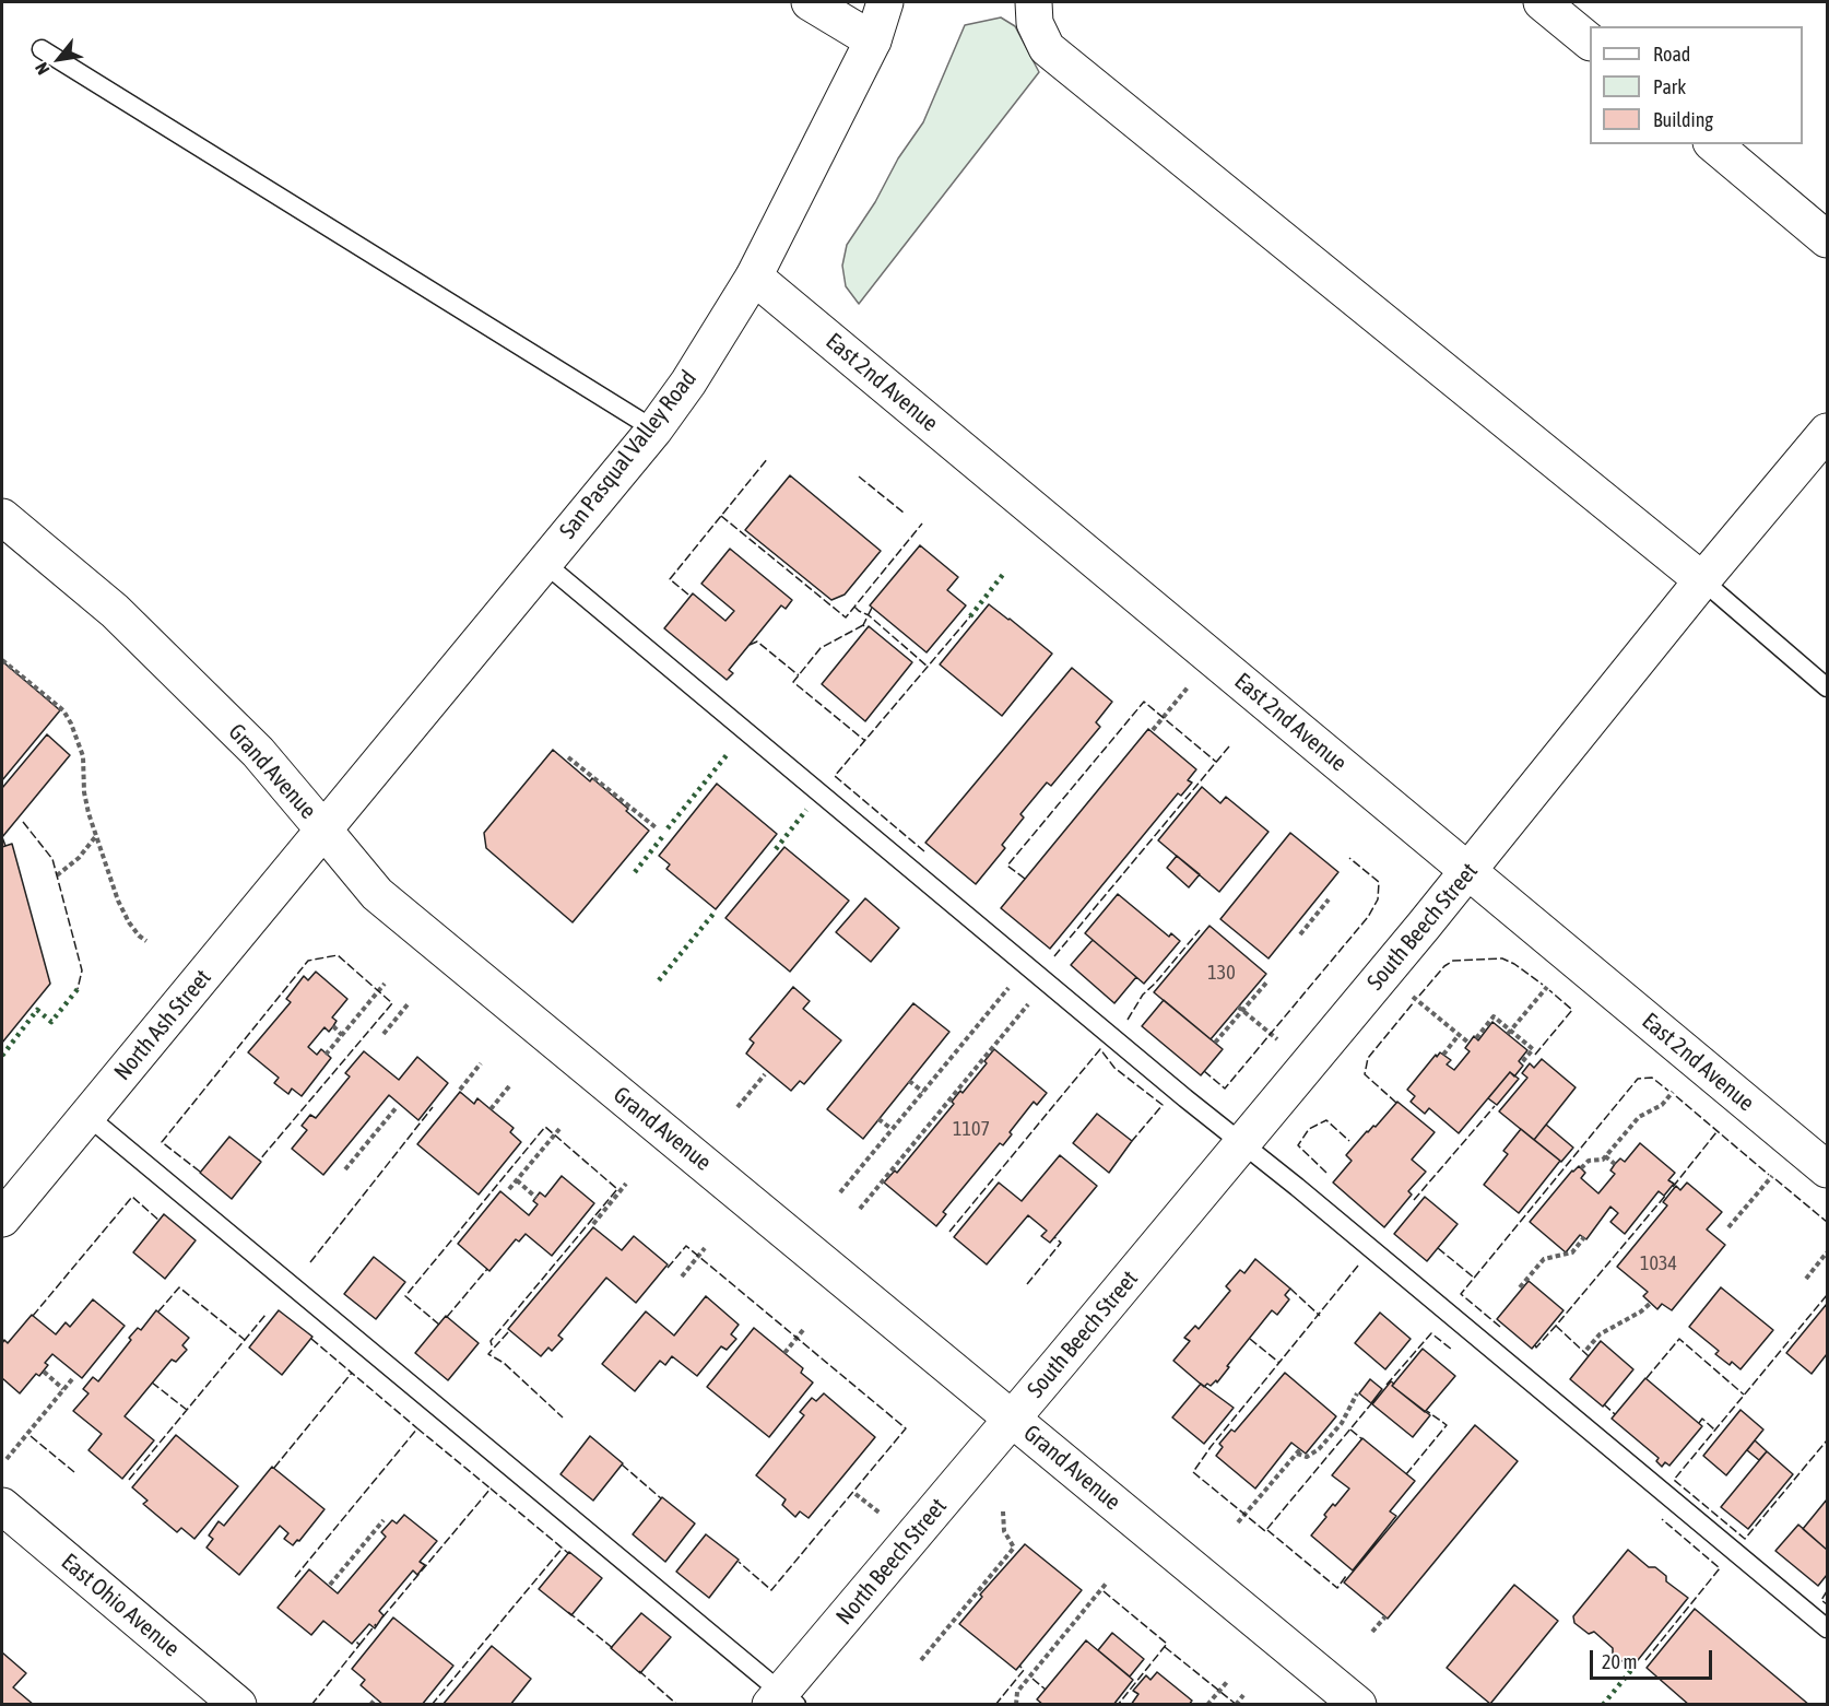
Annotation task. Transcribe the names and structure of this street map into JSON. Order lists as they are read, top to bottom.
{
  "streets": {
    "street": [
      "East 2nd Avenue",
      "San Pasqual Valley Road",
      "Grand Avenue",
      "South Beech Street",
      "North Ash Street",
      "North Beech Street",
      "East Ohio Avenue"
    ]
  },
  "crossings": [
    ["East 2nd Avenue", "San Pasqual Valley Road"],
    ["East 2nd Avenue", "South Beech Street"],
    ["San Pasqual Valley Road", "Grand Avenue"],
    ["San Pasqual Valley Road", "North Ash Street"],
    ["Grand Avenue", "South Beech Street"],
    ["Grand Avenue", "North Ash Street"],
    ["Grand Avenue", "North Beech Street"],
    ["South Beech Street", "North Beech Street"]
  ],
  "house_numbers": ["130", "1107", "1034"],
  "legend": ["Road", "Park", "Building"],
  "scale_bar": "20 m",
  "north": "bottom left"
}
